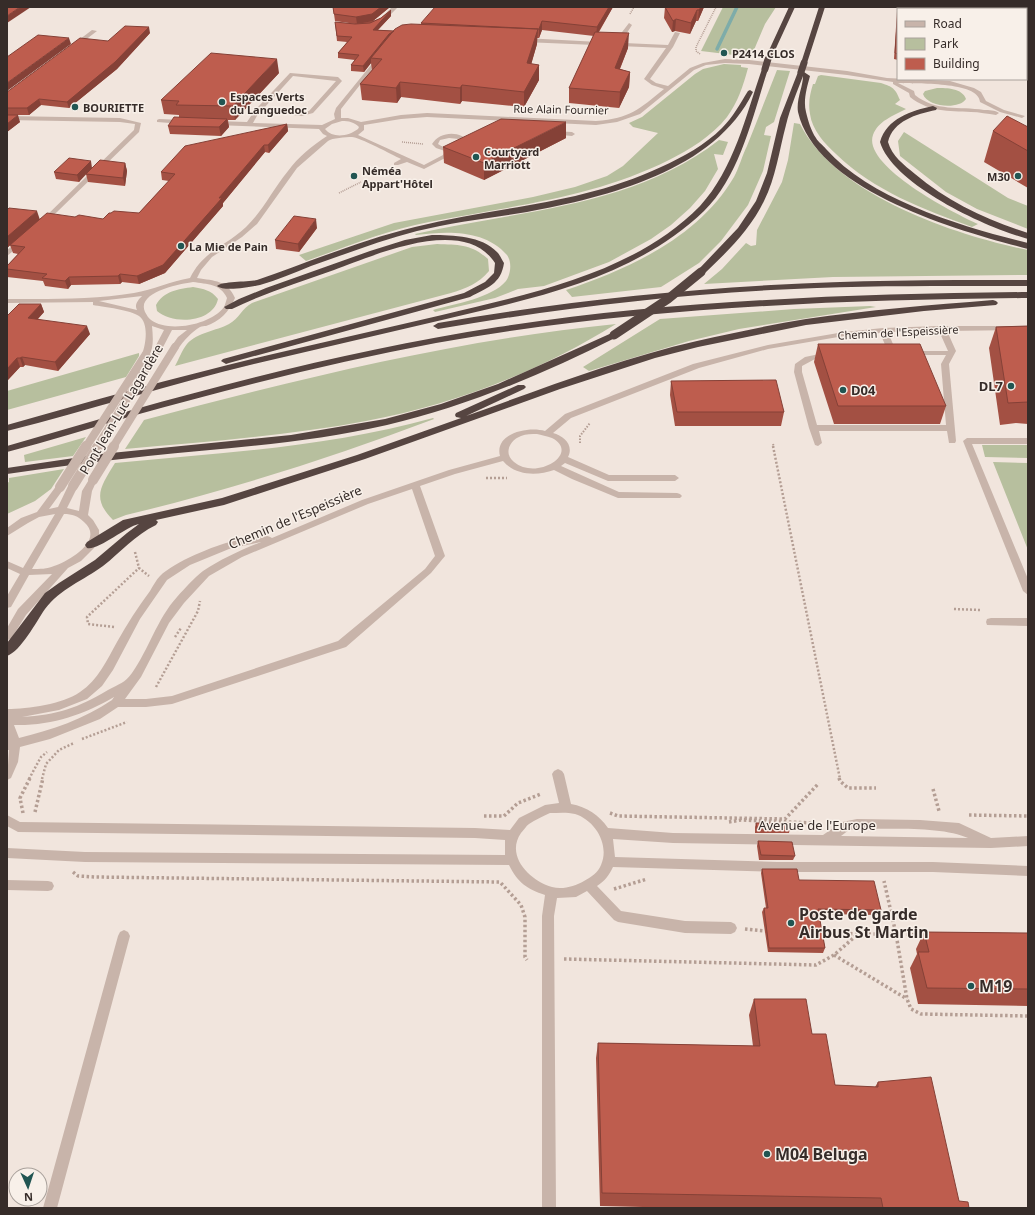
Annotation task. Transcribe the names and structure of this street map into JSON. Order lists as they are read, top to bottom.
{
  "streets": {
    "street": [
      "Rue Alain Fournier",
      "Chemin de l'Espeissière",
      "Pont Jean-Luc Lagardère",
      "Avenue de l'Europe"
    ]
  },
  "places": [
    "P2414 CLOS",
    "Espaces Verts du Languedoc",
    "BOURIETTE",
    "Courtyard Marriott",
    "Néméa Appart'Hôtel",
    "M30",
    "La Mie de Pain",
    "DL7",
    "D04",
    "Poste de garde Airbus St Martin",
    "M19",
    "M04 Beluga"
  ],
  "legend": ["Road", "Park", "Building"],
  "north": "bottom"
}
